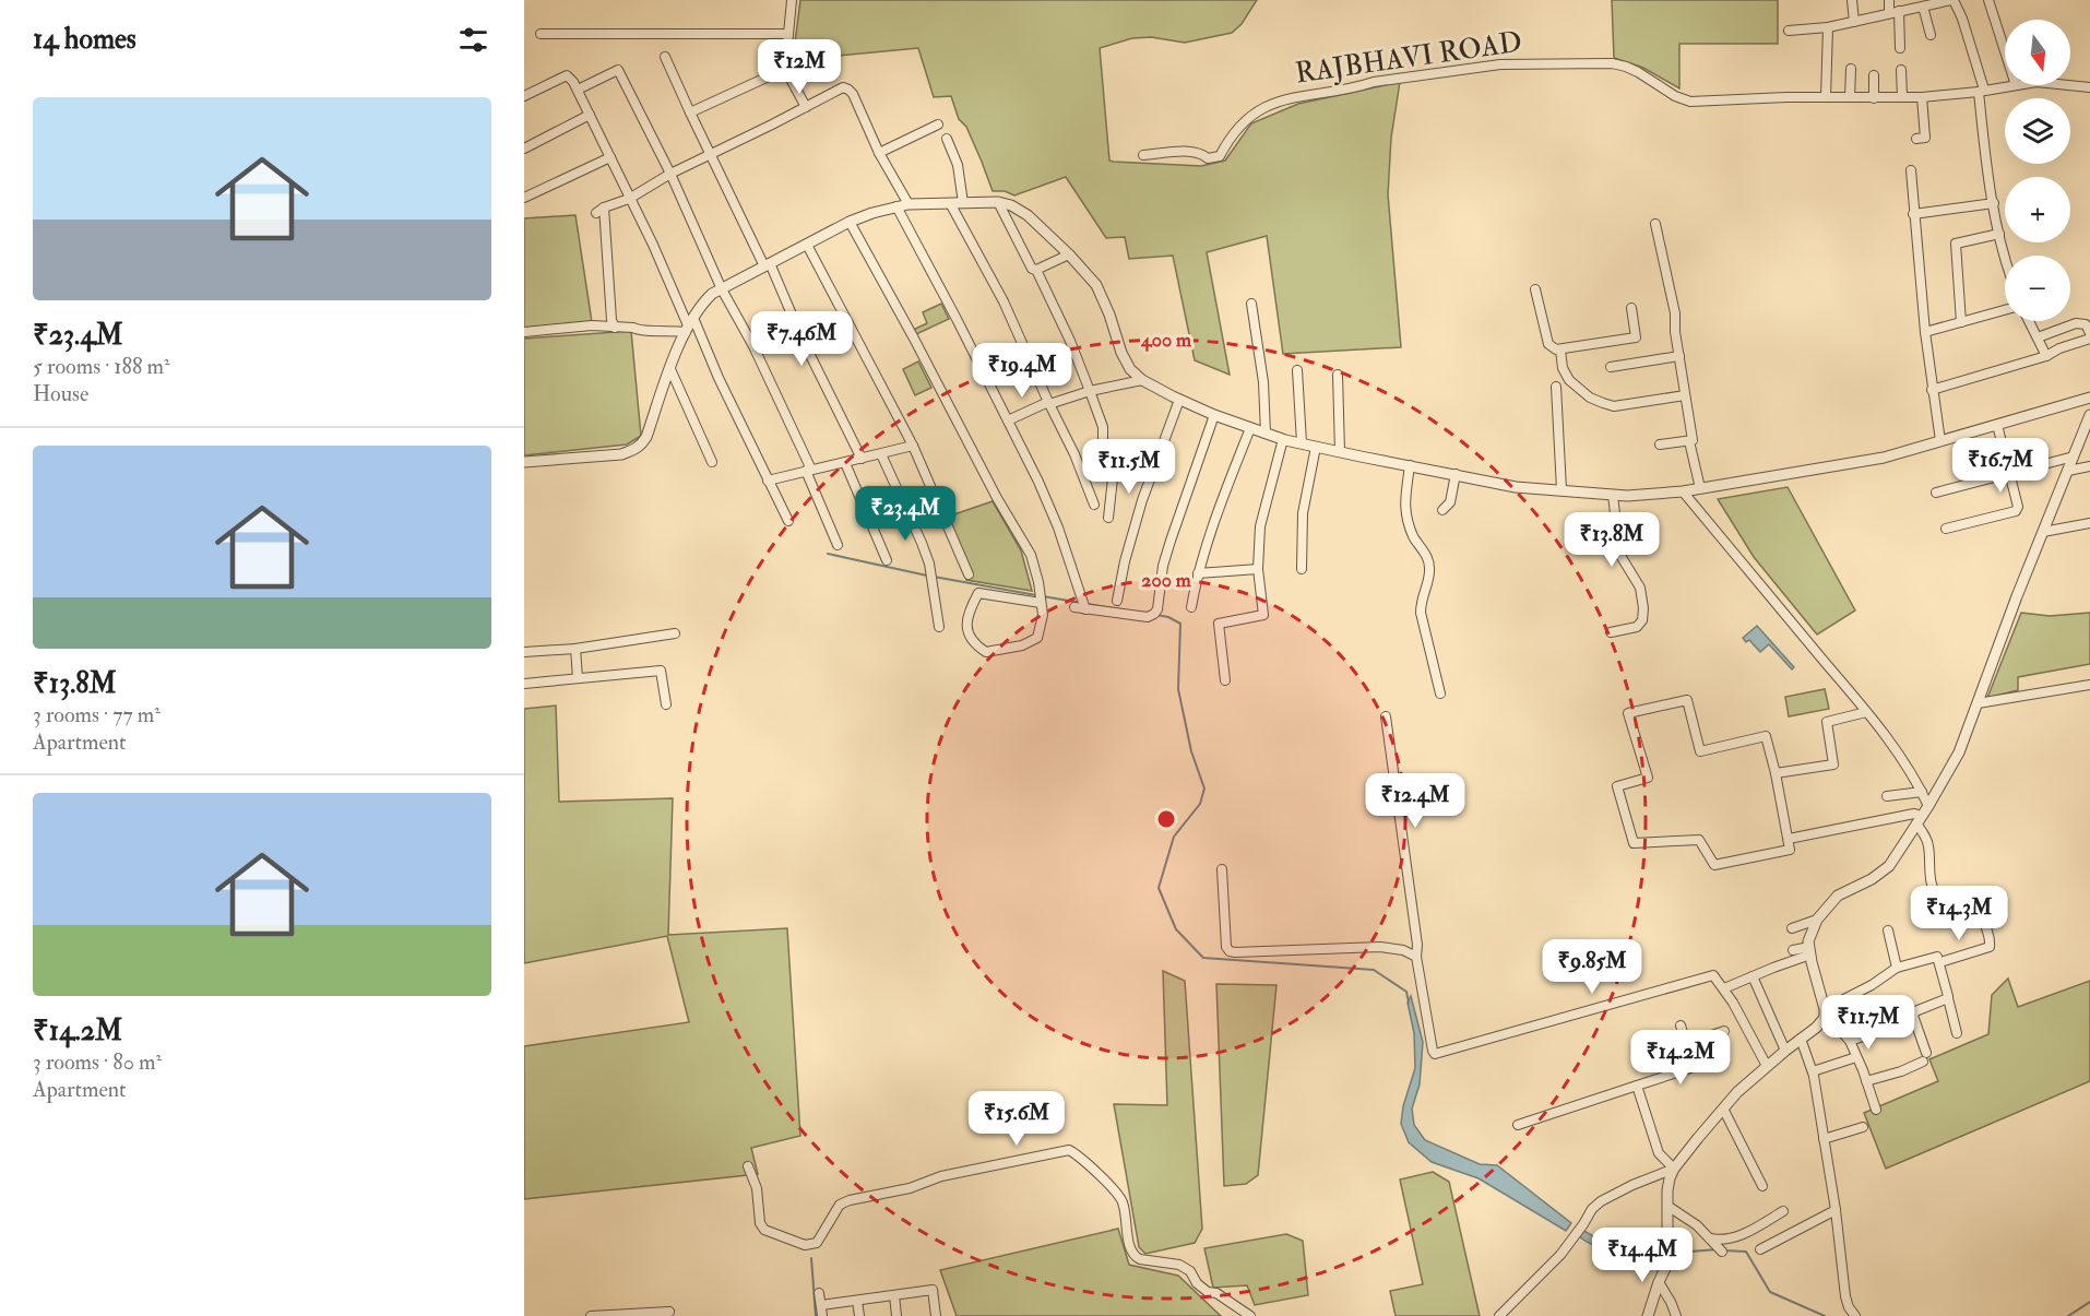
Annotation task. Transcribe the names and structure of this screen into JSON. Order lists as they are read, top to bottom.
{
  "streets": {
    "street": ["RAJBHAVI ROAD"]
  },
  "north": "bottom",
  "page": {
    "heading": "14 homes",
    "map_buttons": ["+", "−"],
    "price": [
      "₹12M",
      "₹7.46M",
      "₹19.4M",
      "₹16.7M",
      "₹11.5M",
      "₹23.4M",
      "₹13.8M",
      "₹12.4M",
      "₹14.3M",
      "₹9.85M",
      "₹11.7M",
      "₹14.2M",
      "₹15.6M",
      "₹14.4M"
    ],
    "list": [
      {
        "name": "₹23.4M",
        "note": "5 rooms · 188 m² · House"
      },
      {
        "name": "₹13.8M",
        "note": "3 rooms · 77 m² · Apartment"
      },
      {
        "name": "₹14.2M",
        "note": "3 rooms · 80 m² · Apartment"
      }
    ]
  },
  "rings": ["400 m", "200 m"]
}
